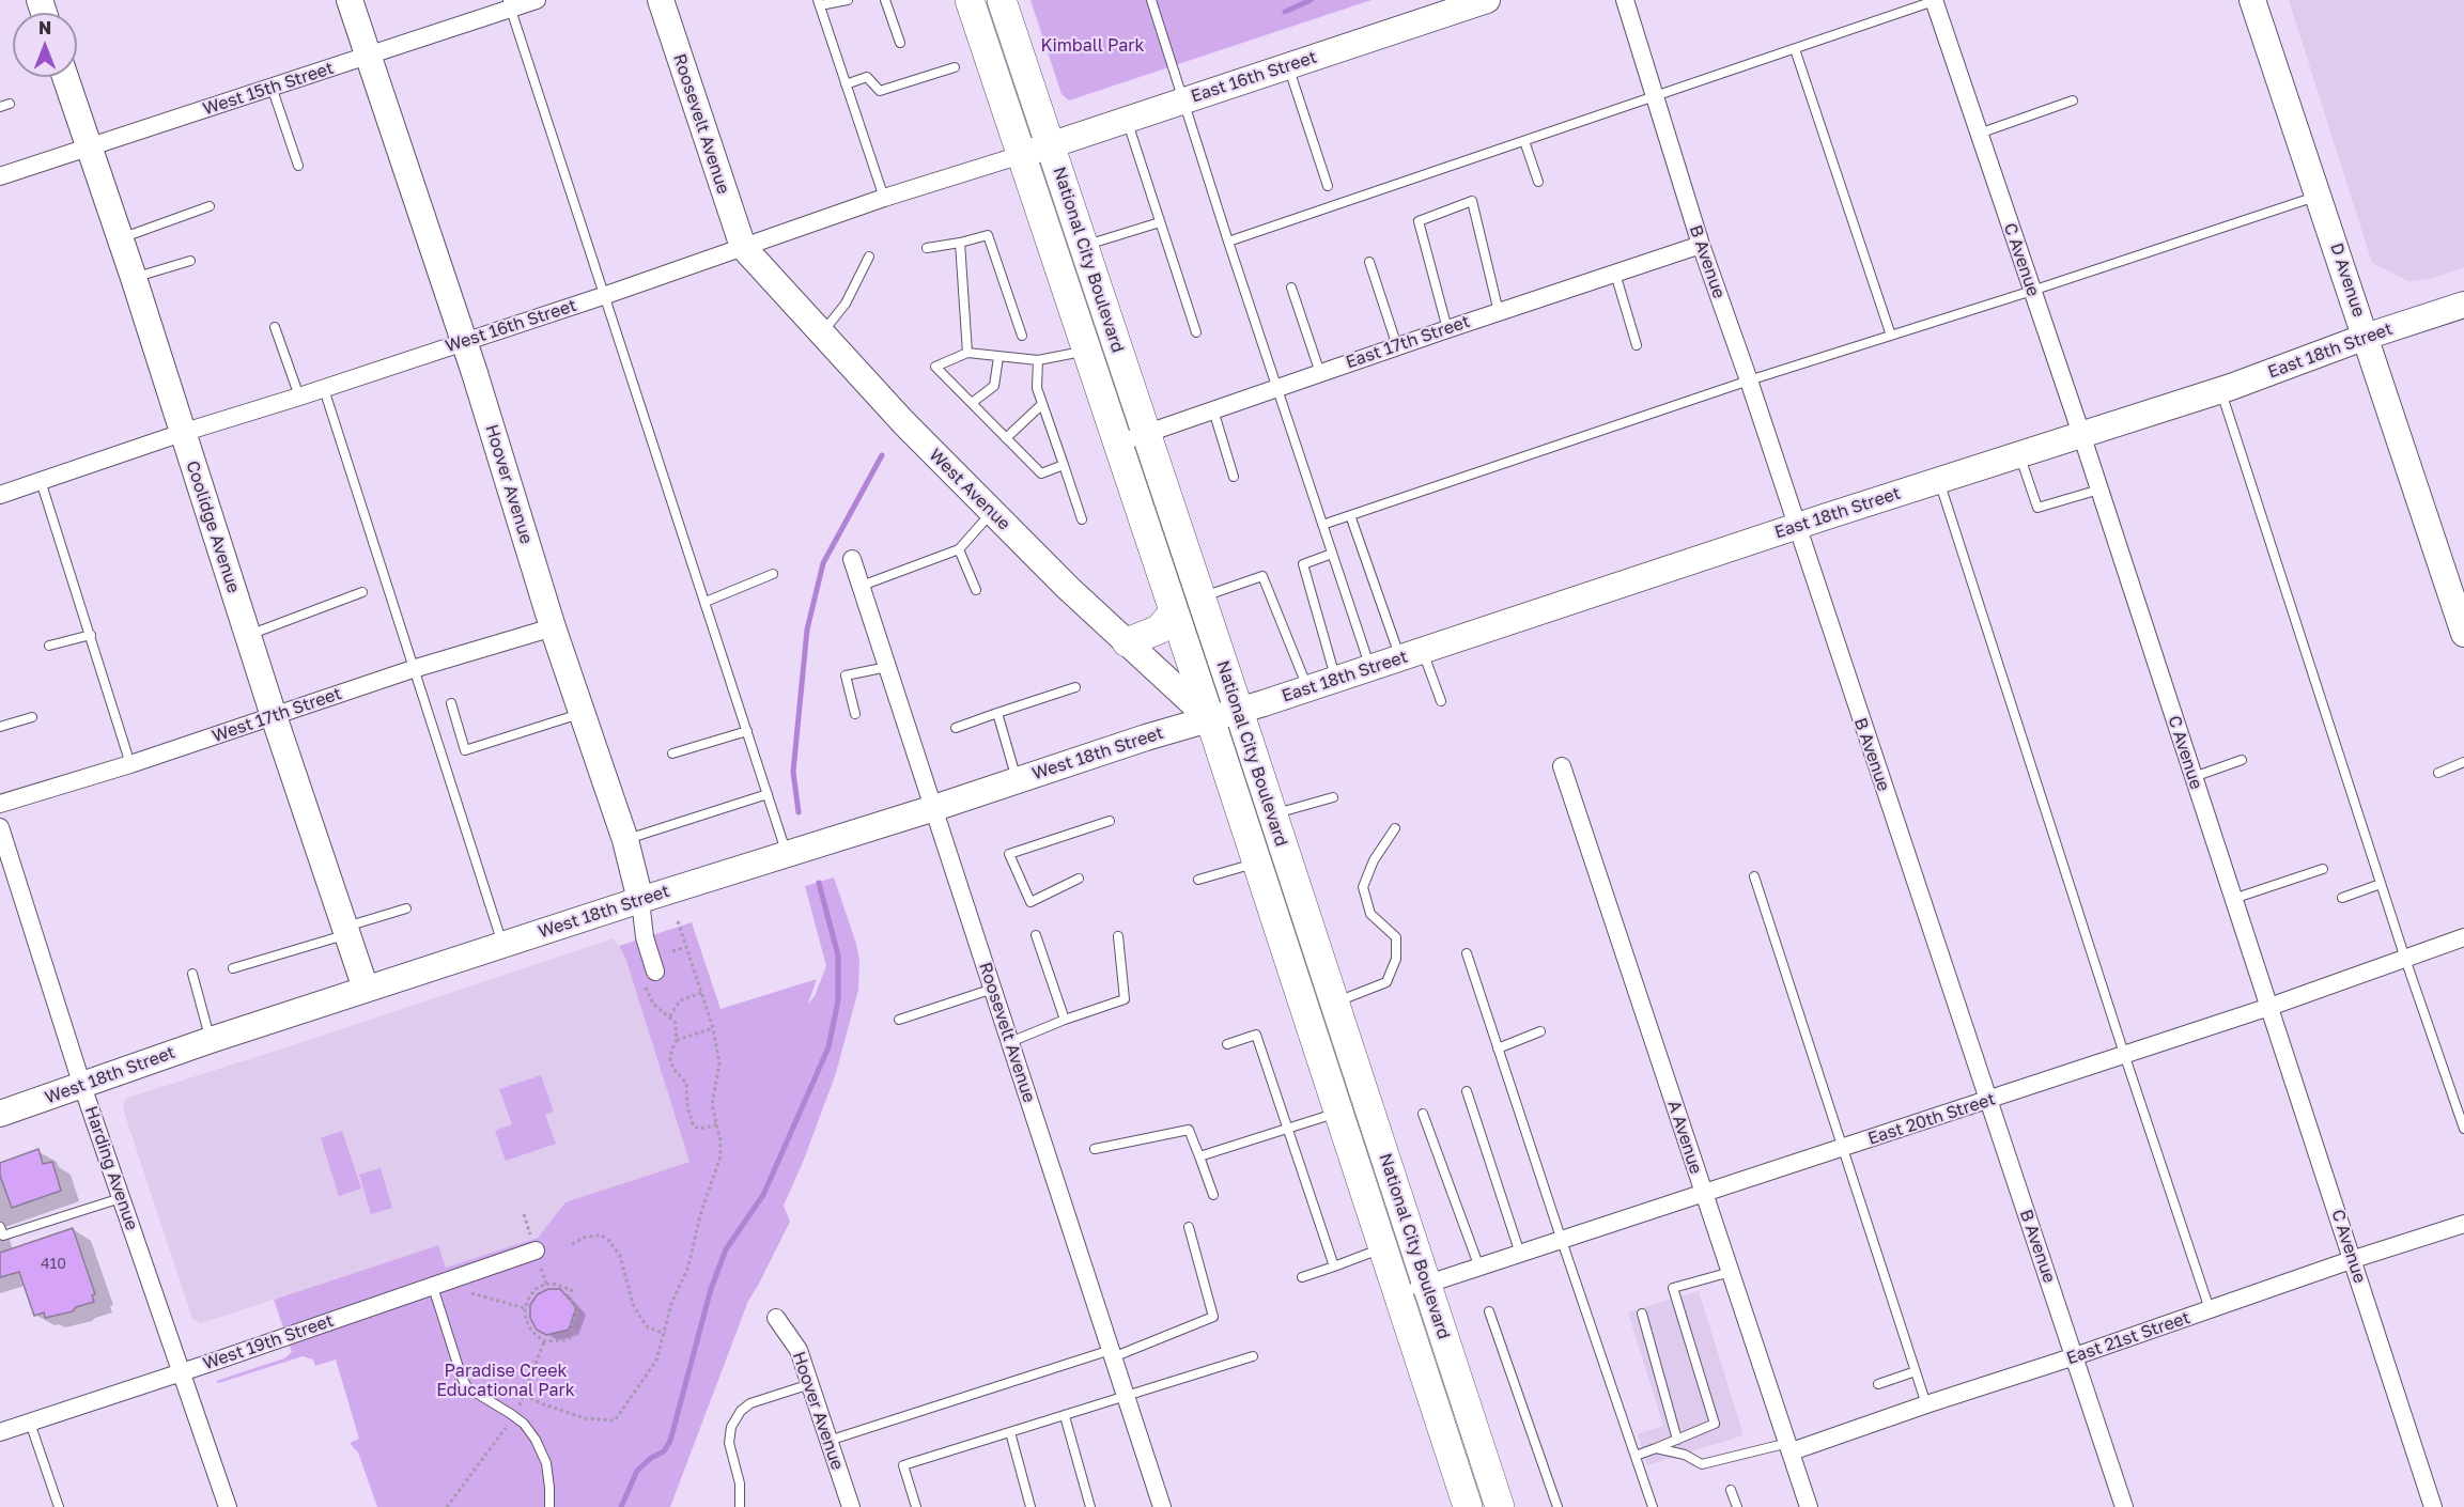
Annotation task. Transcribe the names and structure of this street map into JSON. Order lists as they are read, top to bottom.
{
  "streets": {
    "main road": ["National City Boulevard"],
    "street": [
      "East 16th Street",
      "West 15th Street",
      "Roosevelt Avenue",
      "C Avenue",
      "B Avenue",
      "D Avenue",
      "West 16th Street",
      "East 17th Street",
      "East 18th Street",
      "Hoover Avenue",
      "West Avenue",
      "Coolidge Avenue",
      "West 17th Street",
      "West 18th Street",
      "East 20th Street",
      "A Avenue",
      "Harding Avenue",
      "East 21st Street",
      "West 19th Street"
    ]
  },
  "crossings": [
    ["East 16th Street", "National City Boulevard"],
    ["East 16th Street", "West 16th Street"],
    ["West 15th Street", "Hoover Avenue"],
    ["West 15th Street", "Coolidge Avenue"],
    ["Roosevelt Avenue", "West 16th Street"],
    ["Roosevelt Avenue", "West Avenue"],
    ["Roosevelt Avenue", "West 18th Street"],
    ["National City Boulevard", "West 16th Street"],
    ["National City Boulevard", "East 17th Street"],
    ["National City Boulevard", "East 18th Street"],
    ["National City Boulevard", "West Avenue"],
    ["National City Boulevard", "West 18th Street"],
    ["National City Boulevard", "East 20th Street"],
    ["C Avenue", "East 18th Street"],
    ["C Avenue", "East 20th Street"],
    ["C Avenue", "East 21st Street"],
    ["B Avenue", "East 17th Street"],
    ["B Avenue", "East 18th Street"],
    ["B Avenue", "East 20th Street"],
    ["B Avenue", "East 21st Street"],
    ["D Avenue", "East 18th Street"],
    ["West 16th Street", "Hoover Avenue"],
    ["West 16th Street", "West Avenue"],
    ["West 16th Street", "Coolidge Avenue"],
    ["East 18th Street", "West Avenue"],
    ["East 18th Street", "West 18th Street"],
    ["Hoover Avenue", "West 17th Street"],
    ["Hoover Avenue", "West 18th Street"],
    ["West Avenue", "West 18th Street"],
    ["Coolidge Avenue", "West 17th Street"],
    ["Coolidge Avenue", "West 18th Street"],
    ["West 18th Street", "Harding Avenue"],
    ["East 20th Street", "A Avenue"],
    ["A Avenue", "East 21st Street"],
    ["Harding Avenue", "West 19th Street"]
  ],
  "parks": ["Kimball Park", "Paradise Creek Educational Park"],
  "house_numbers": ["410"],
  "north": "top"
}
